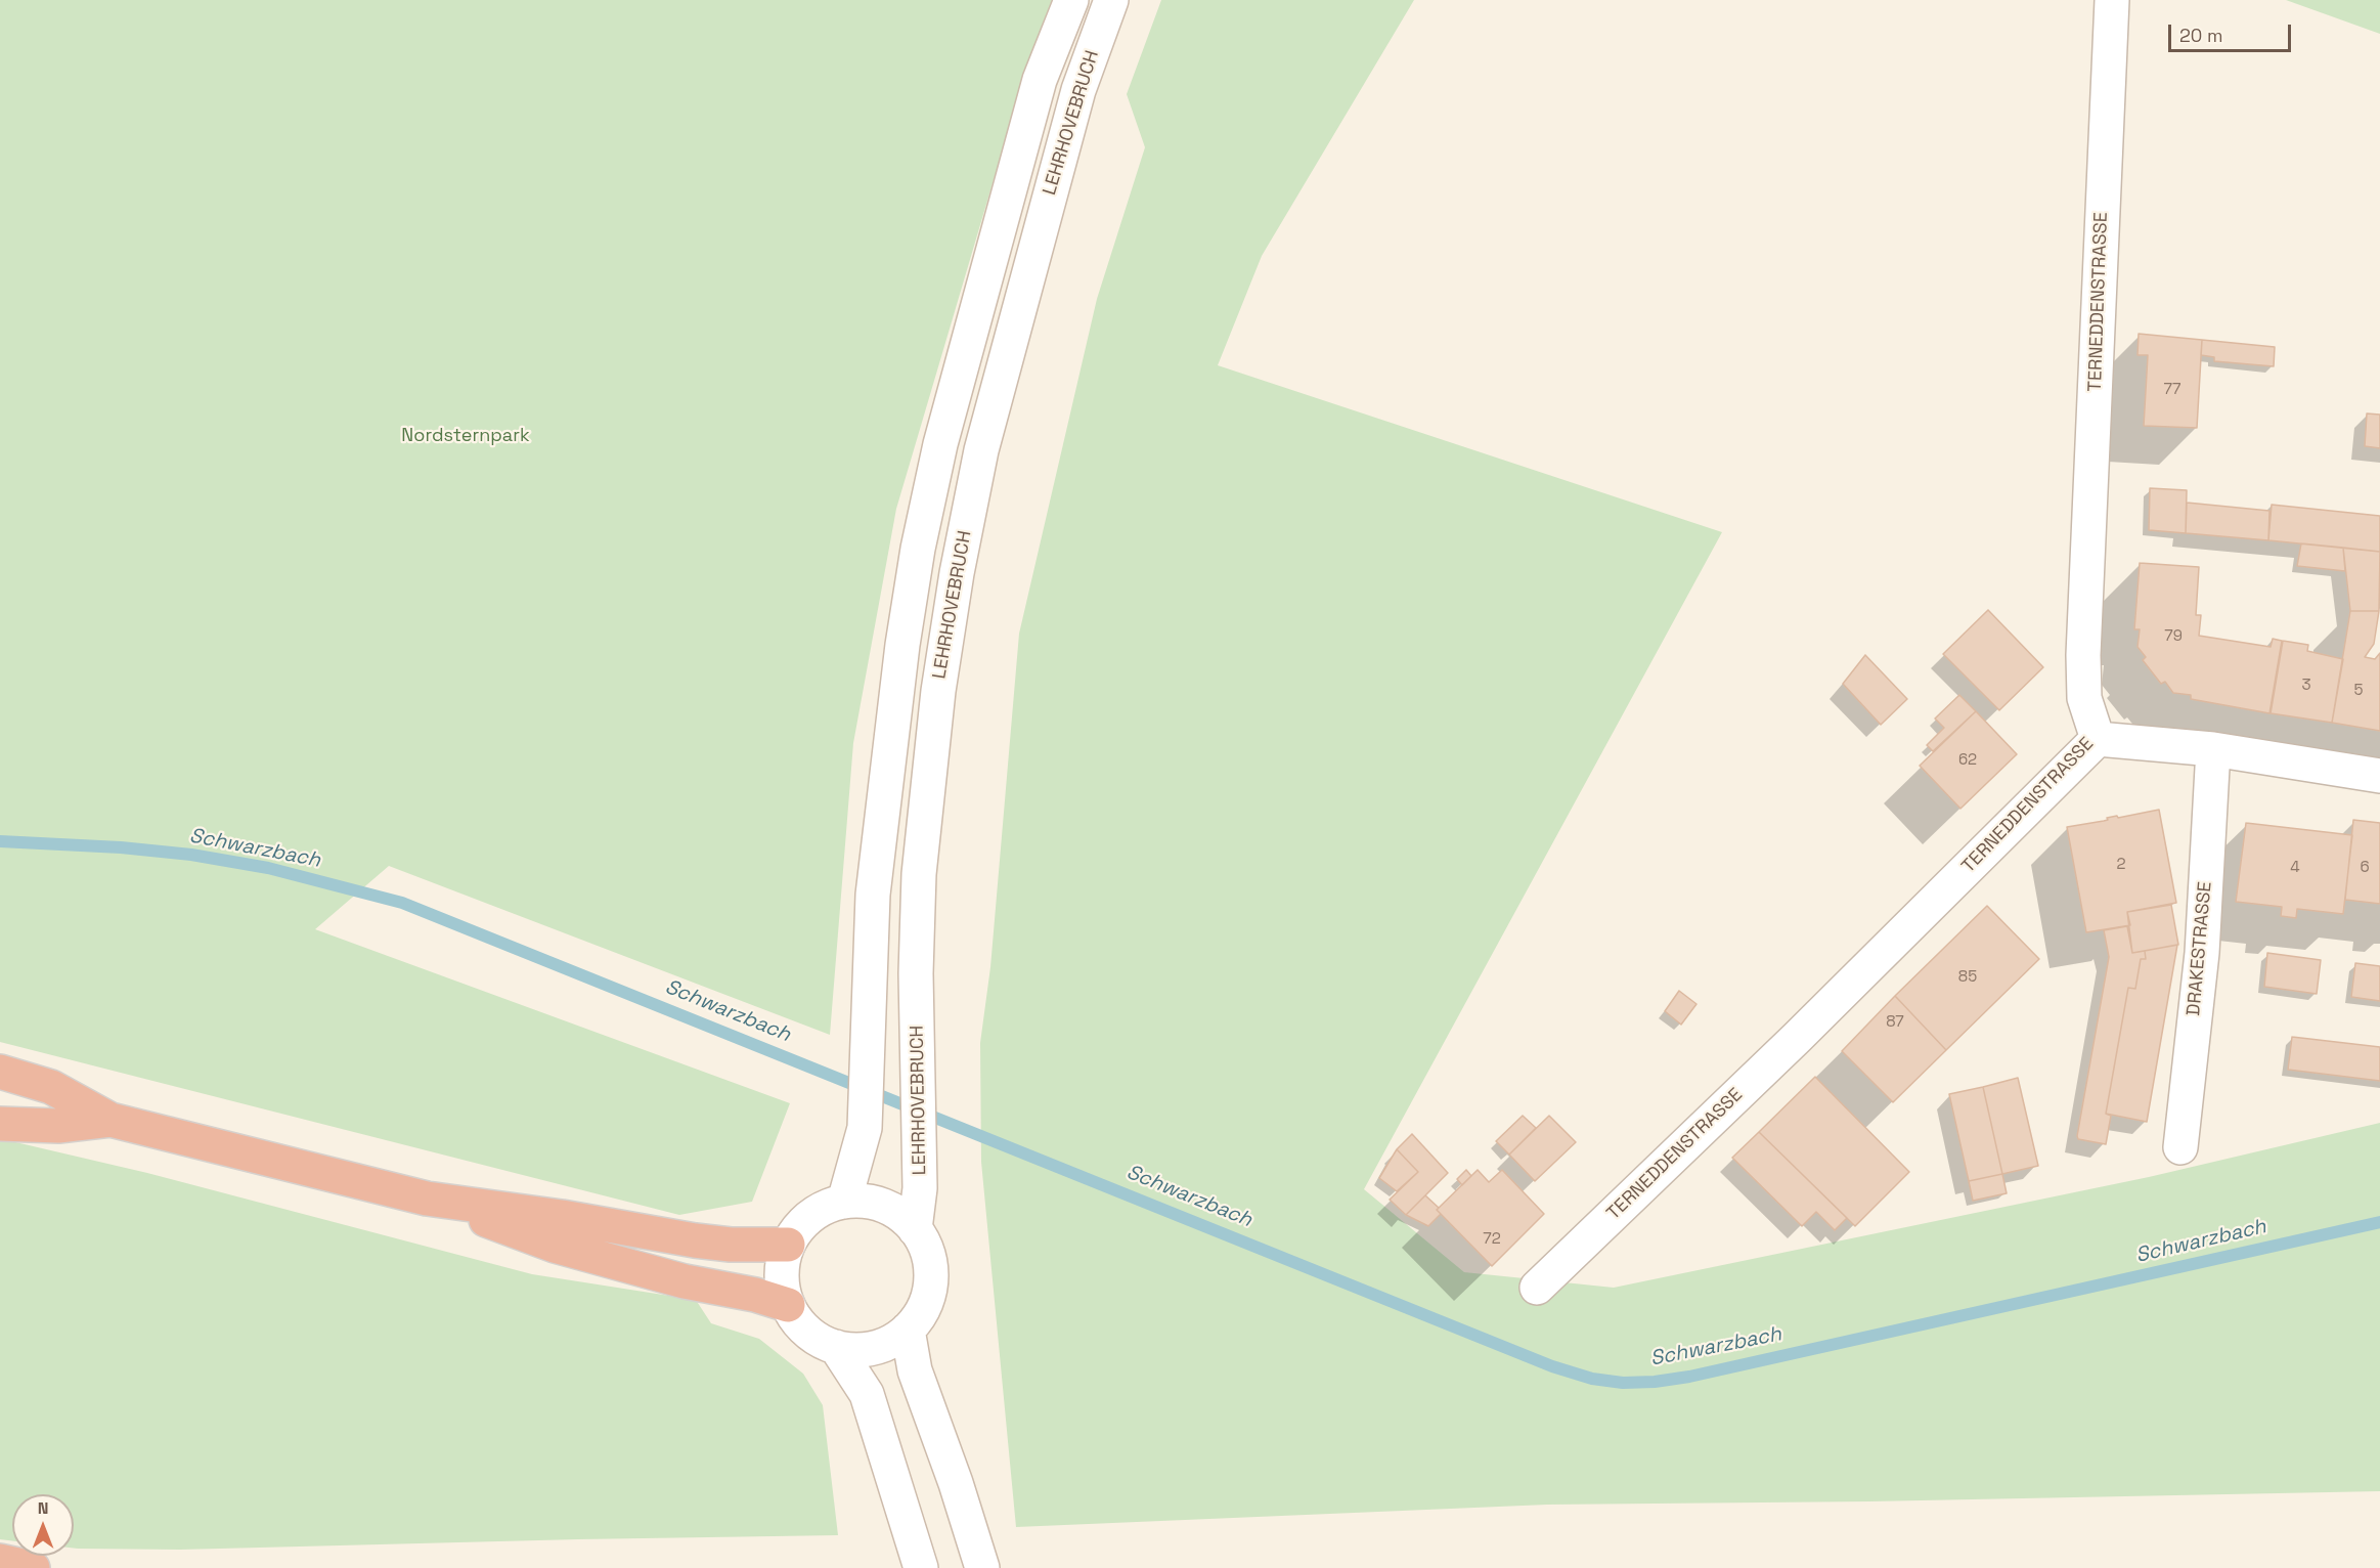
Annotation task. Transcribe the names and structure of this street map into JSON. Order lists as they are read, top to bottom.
{
  "streets": {
    "street": ["LEHRHOVEBRUCH", "TERNEDDENSTRASSE", "DRAKESTRASSE"]
  },
  "water": ["Schwarzbach"],
  "parks": ["Nordsternpark"],
  "house_numbers": [
    "77",
    "79",
    "3",
    "5",
    "62",
    "2",
    "4",
    "6",
    "85",
    "87",
    "72"
  ],
  "scale_bar": "20 m",
  "north": "top"
}
